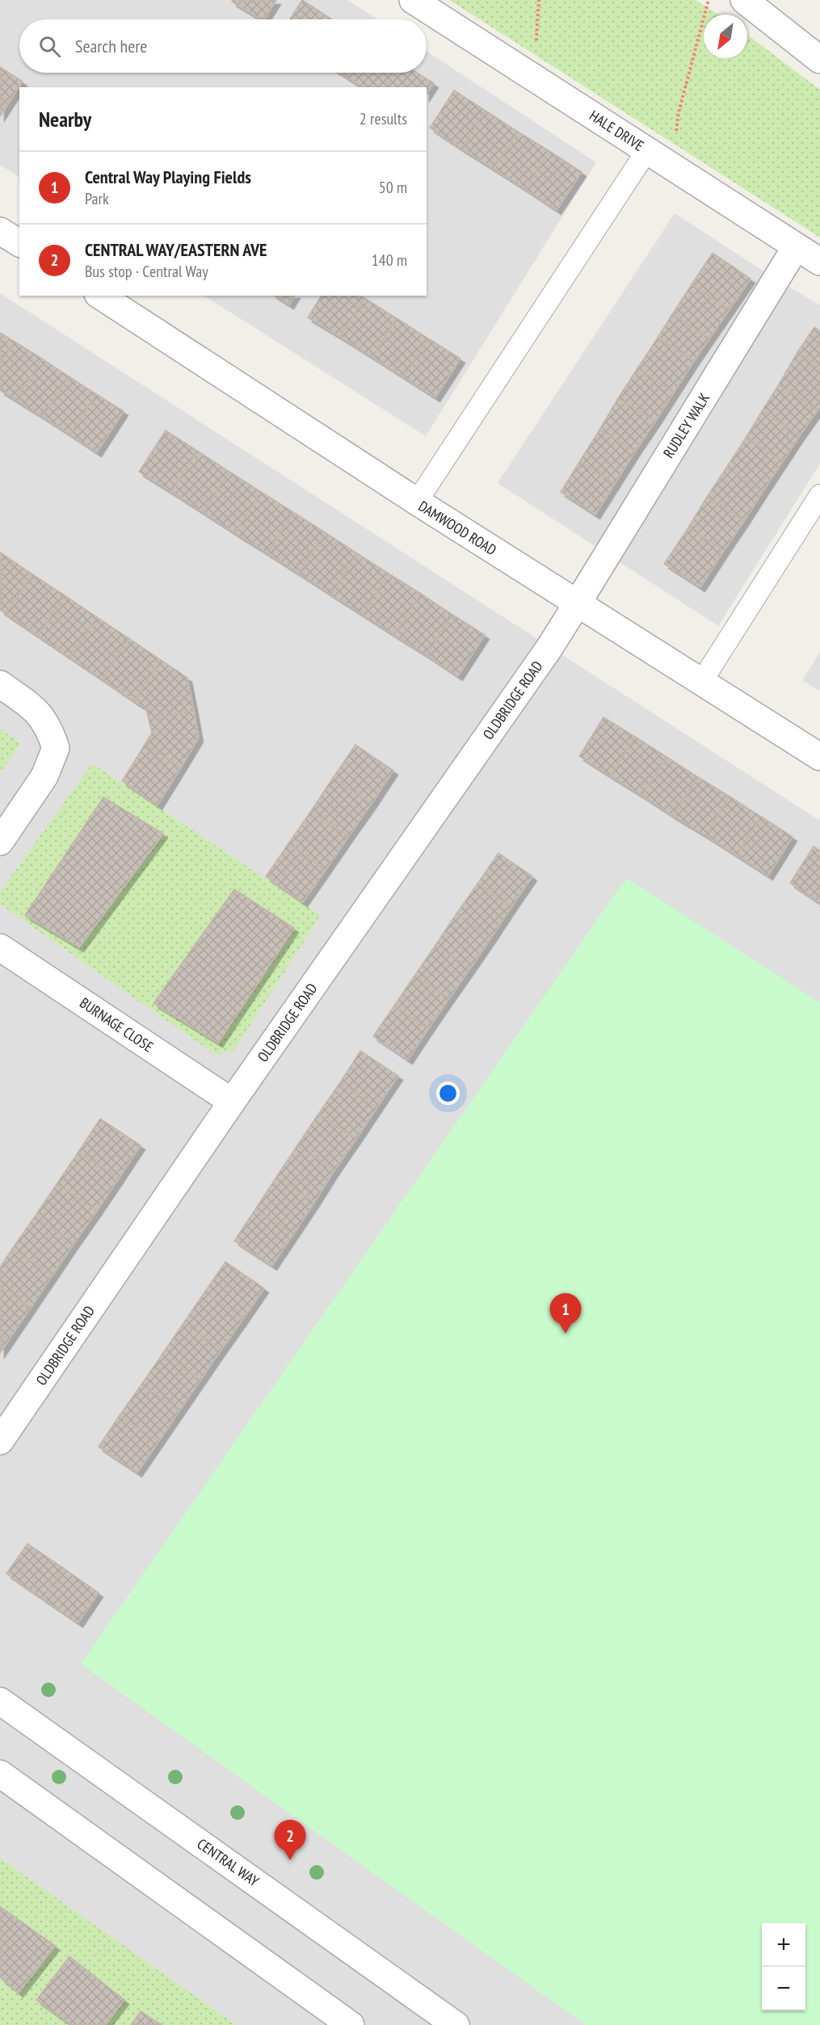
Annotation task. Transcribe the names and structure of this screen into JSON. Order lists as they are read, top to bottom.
{
  "streets": {
    "street": [
      "HALE DRIVE",
      "RUDLEY WALK",
      "DAMWOOD ROAD",
      "OLDBRIDGE ROAD",
      "BURNAGE CLOSE",
      "CENTRAL WAY"
    ]
  },
  "crossings": [
    ["HALE DRIVE", "RUDLEY WALK"],
    ["RUDLEY WALK", "DAMWOOD ROAD"],
    ["RUDLEY WALK", "OLDBRIDGE ROAD"],
    ["DAMWOOD ROAD", "OLDBRIDGE ROAD"],
    ["OLDBRIDGE ROAD", "BURNAGE CLOSE"]
  ],
  "north": "bottom left",
  "page": {
    "search": "Search here",
    "heading": ["Nearby", "2 results"],
    "list": [
      {
        "mark": "1",
        "name": "Central Way Playing Fields",
        "note": "Park",
        "value": "50 m"
      },
      {
        "mark": "2",
        "name": "CENTRAL WAY/EASTERN AVE",
        "note": "Bus stop · Central Way",
        "value": "140 m"
      }
    ],
    "pins": ["1", "2"],
    "map_buttons": ["+", "−"]
  }
}
